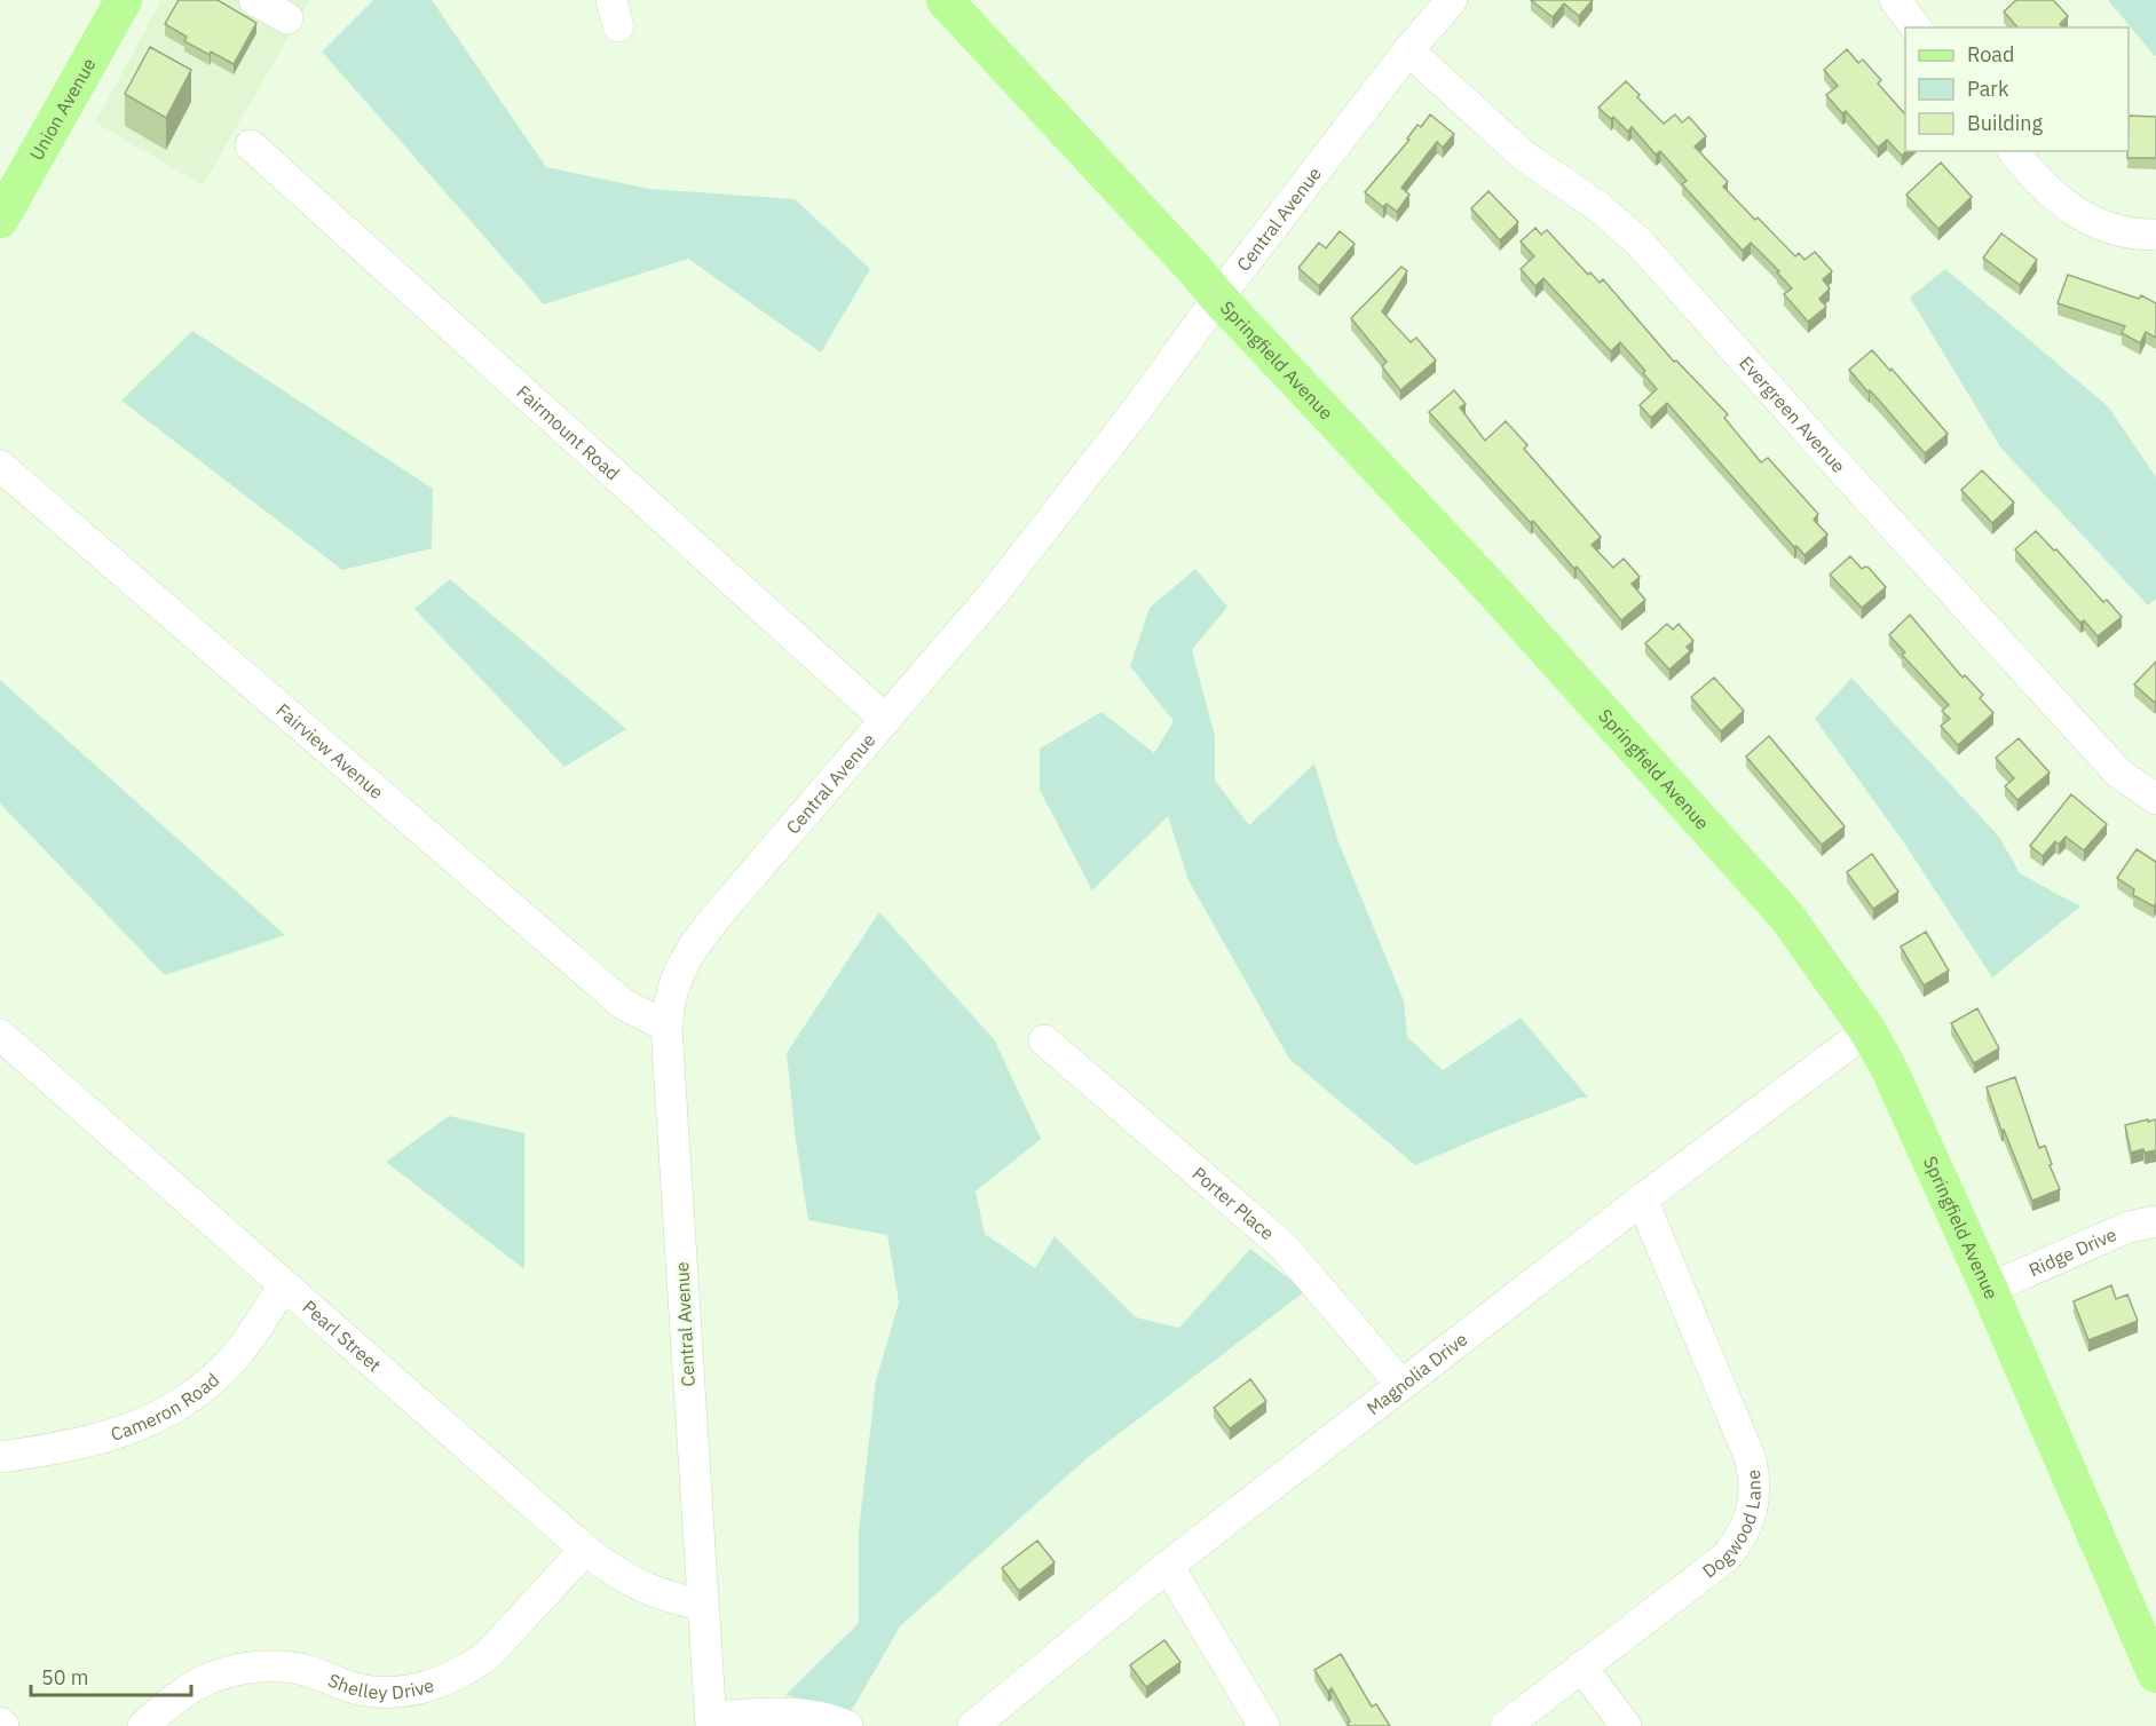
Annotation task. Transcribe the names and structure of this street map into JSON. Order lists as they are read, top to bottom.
{
  "streets": {
    "main road": ["Union Avenue", "Springfield Avenue"],
    "street": [
      "Central Avenue",
      "Evergreen Avenue",
      "Fairmount Road",
      "Fairview Avenue",
      "Porter Place",
      "Ridge Drive",
      "Pearl Street",
      "Magnolia Drive",
      "Cameron Road",
      "Dogwood Lane",
      "Shelley Drive"
    ]
  },
  "crossings": [
    ["Central Avenue", "Springfield Avenue"],
    ["Central Avenue", "Evergreen Avenue"],
    ["Central Avenue", "Fairmount Road"],
    ["Central Avenue", "Fairview Avenue"],
    ["Central Avenue", "Pearl Street"],
    ["Springfield Avenue", "Ridge Drive"],
    ["Springfield Avenue", "Magnolia Drive"],
    ["Porter Place", "Magnolia Drive"],
    ["Pearl Street", "Cameron Road"],
    ["Pearl Street", "Shelley Drive"],
    ["Magnolia Drive", "Dogwood Lane"]
  ],
  "legend": ["Road", "Park", "Building"],
  "scale_bar": "50 m"
}
